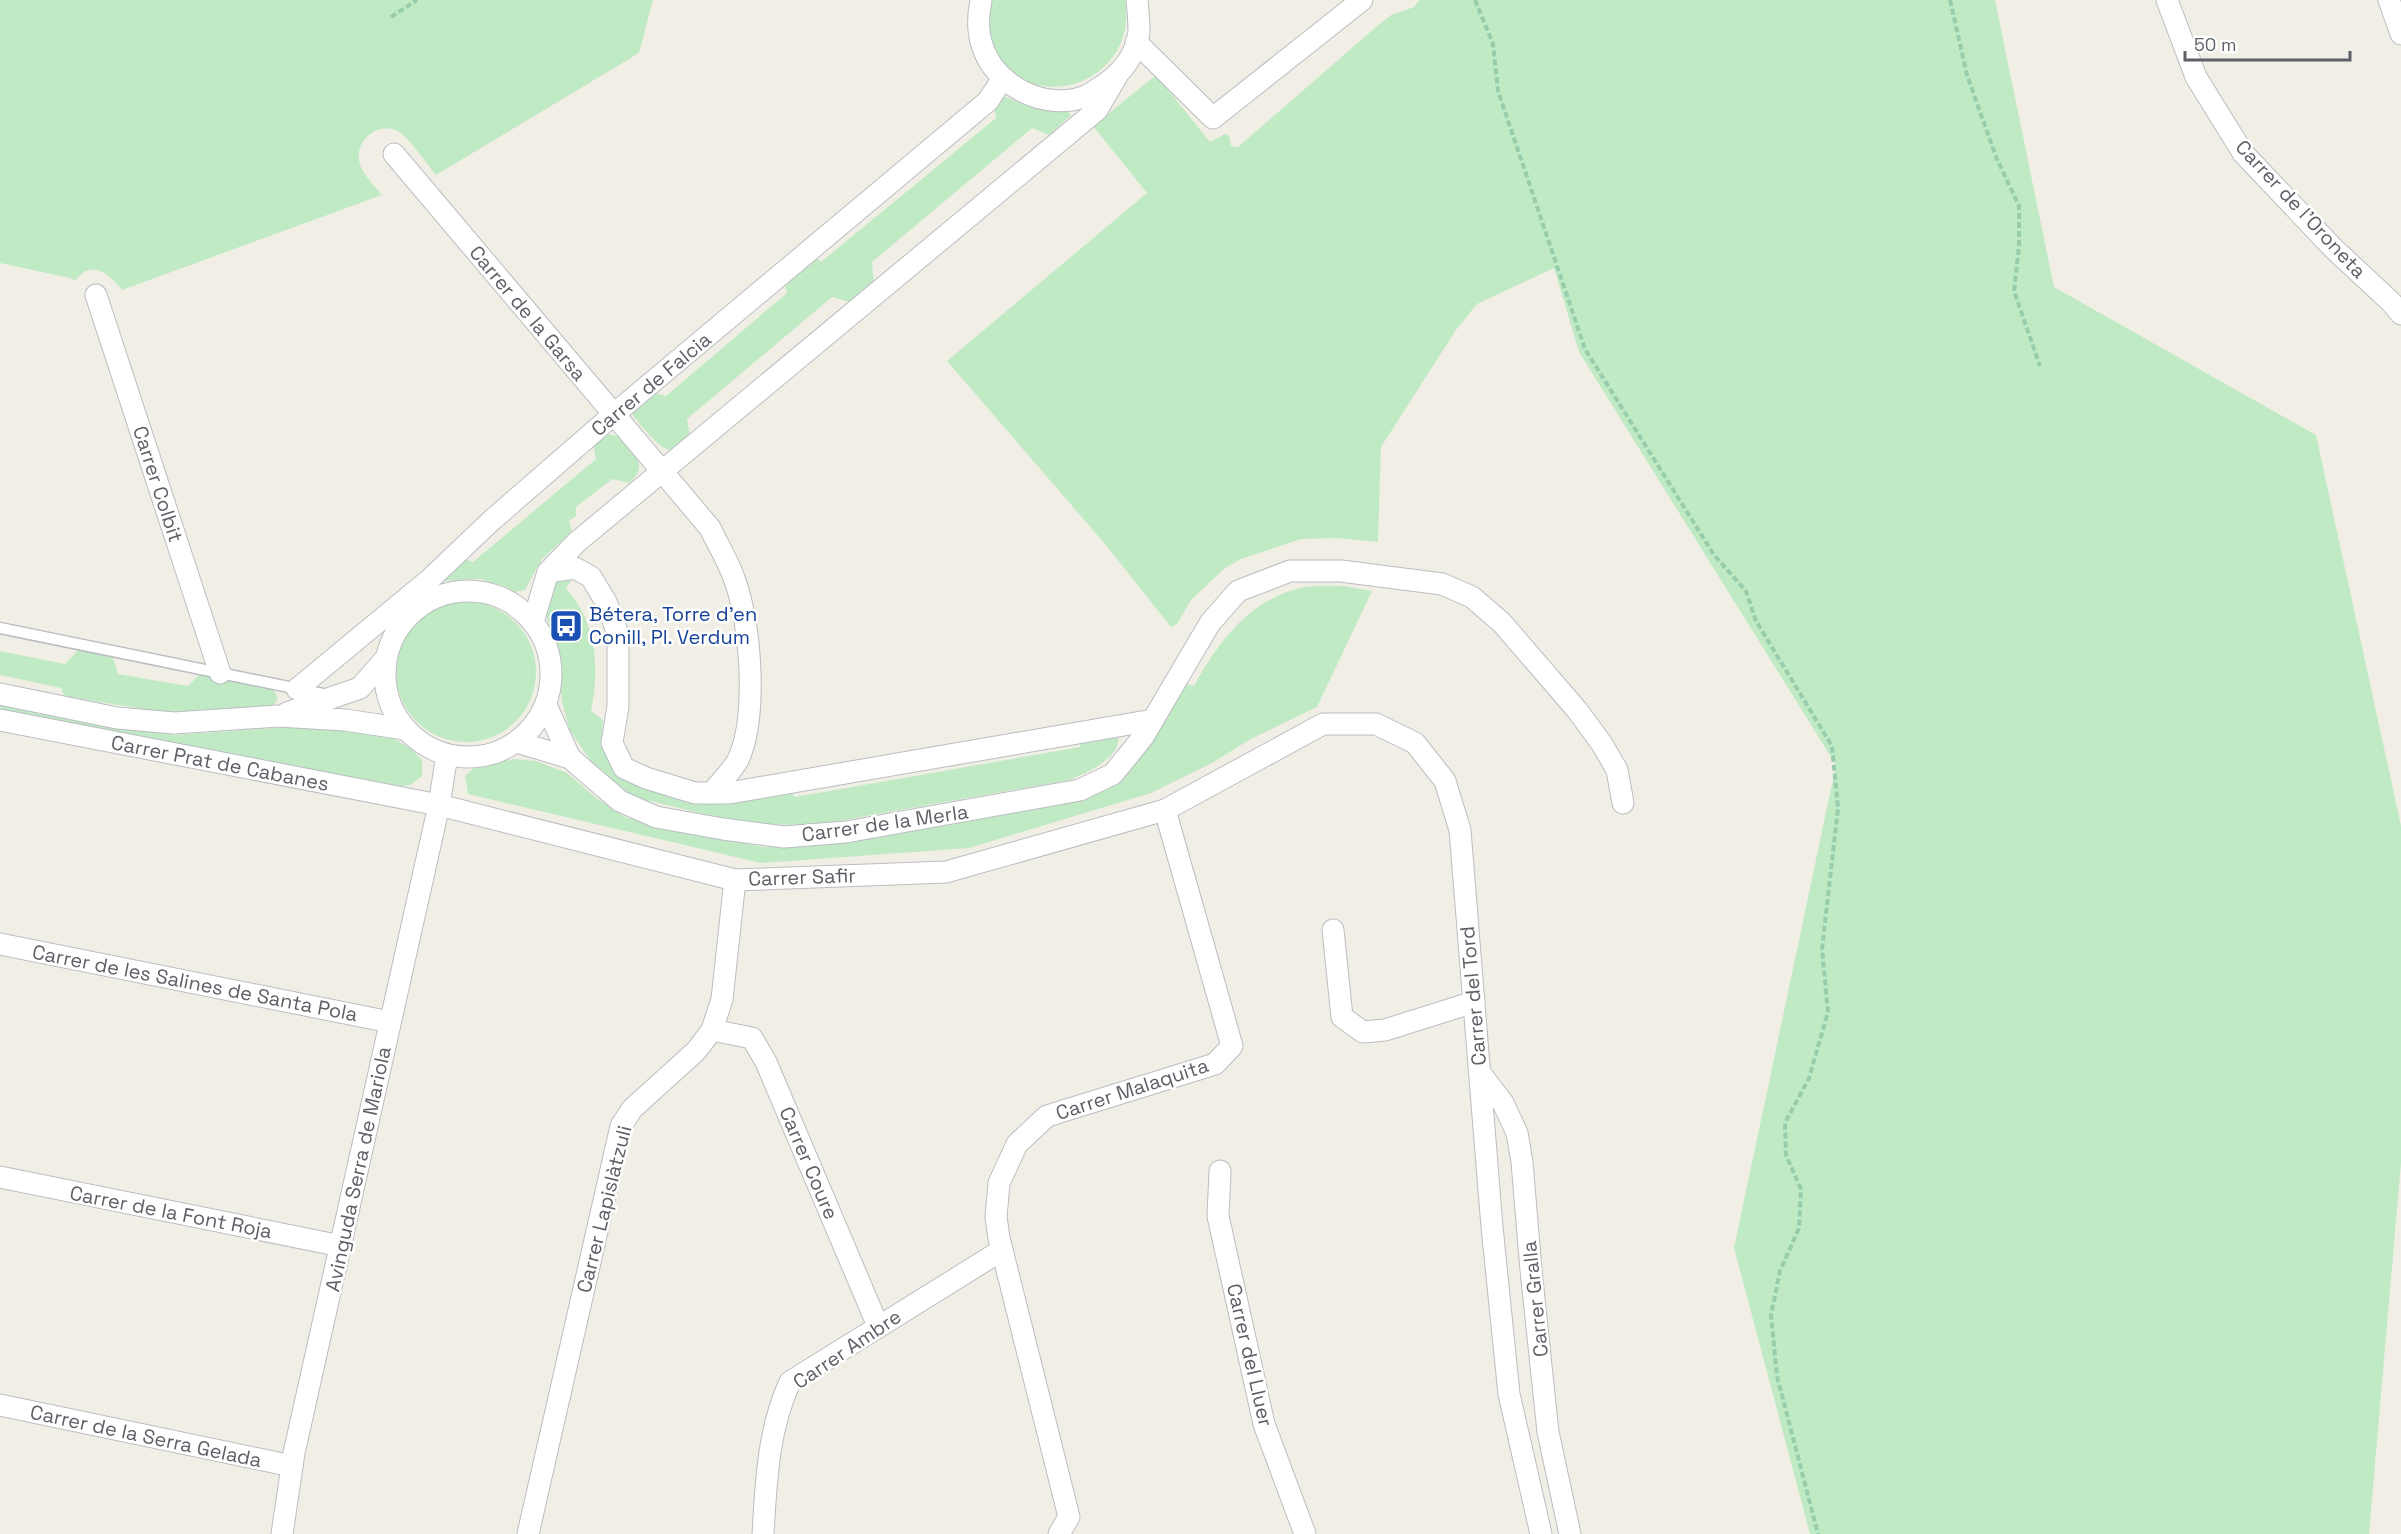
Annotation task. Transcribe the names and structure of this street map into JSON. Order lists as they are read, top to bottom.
{
  "streets": {
    "street": [
      "Carrer de l'Oroneta",
      "Carrer de la Garsa",
      "Carrer de Falcia",
      "Carrer Colbit",
      "Carrer Prat de Cabanes",
      "Carrer de la Merla",
      "Carrer Safir",
      "Carrer de les Salines de Santa Pola",
      "Carrer del Tord",
      "Carrer Malaquita",
      "Carrer Coure",
      "Avinguda Serra de Mariola",
      "Carrer Lapislàtzuli",
      "Carrer de la Font Roja",
      "Carrer Gralla",
      "Carrer Ambre",
      "Carrer del Lluer",
      "Carrer de la Serra Gelada"
    ]
  },
  "crossings": [
    ["Carrer de la Garsa", "Carrer de Falcia"],
    ["Carrer Prat de Cabanes", "Carrer Safir"],
    ["Carrer Prat de Cabanes", "Avinguda Serra de Mariola"],
    ["Carrer de la Merla", "Avinguda Serra de Mariola"],
    ["Carrer Safir", "Carrer del Tord"],
    ["Carrer Safir", "Carrer Malaquita"],
    ["Carrer Safir", "Avinguda Serra de Mariola"],
    ["Carrer Safir", "Carrer Lapislàtzuli"],
    ["Carrer de les Salines de Santa Pola", "Avinguda Serra de Mariola"],
    ["Carrer del Tord", "Carrer Malaquita"],
    ["Carrer del Tord", "Carrer Gralla"],
    ["Carrer Malaquita", "Carrer Ambre"],
    ["Carrer Coure", "Carrer Lapislàtzuli"],
    ["Carrer Coure", "Carrer Ambre"],
    ["Avinguda Serra de Mariola", "Carrer de la Font Roja"],
    ["Avinguda Serra de Mariola", "Carrer de la Serra Gelada"]
  ],
  "places": {
    "bus stop": ["Bétera, Torre d'en Conill, Pl. Verdum"]
  },
  "scale_bar": "50 m"
}
